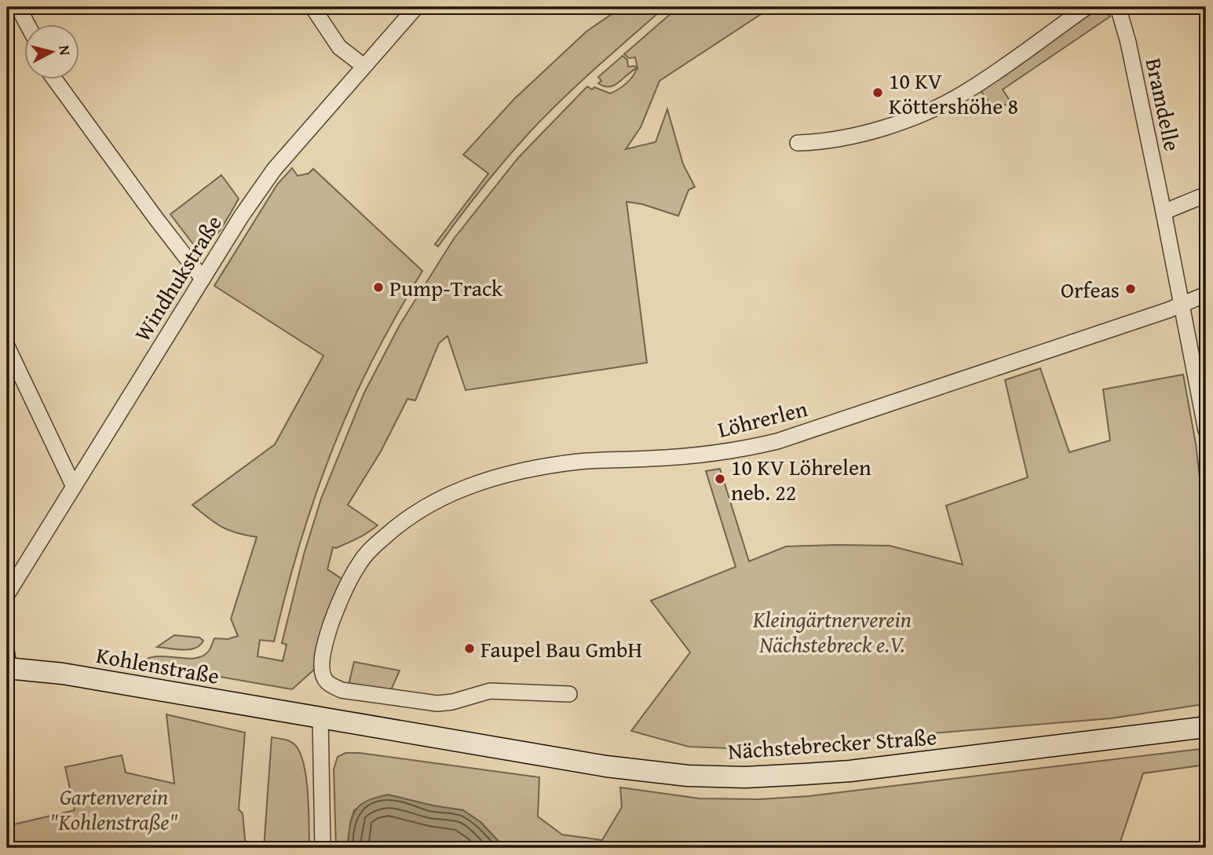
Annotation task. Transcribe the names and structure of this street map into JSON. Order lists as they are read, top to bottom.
{
  "streets": {
    "main road": ["Kohlenstraße", "Nächstebrecker Straße"],
    "street": ["Bramdelle", "Windhukstraße", "Löhrerlen"]
  },
  "crossings": [
    ["Bramdelle", "Löhrerlen"],
    ["Kohlenstraße", "Nächstebrecker Straße"]
  ],
  "parks": ["Kleingärtnerverein Nächstebreck e.V.", "Gartenverein \"Kohlenstraße\""],
  "places": [
    "10 KV Köttershöhe 8",
    "Pump-Track",
    "Orfeas",
    "10 KV Löhrelen neb. 22",
    "Faupel Bau GmbH"
  ],
  "north": "right"
}
